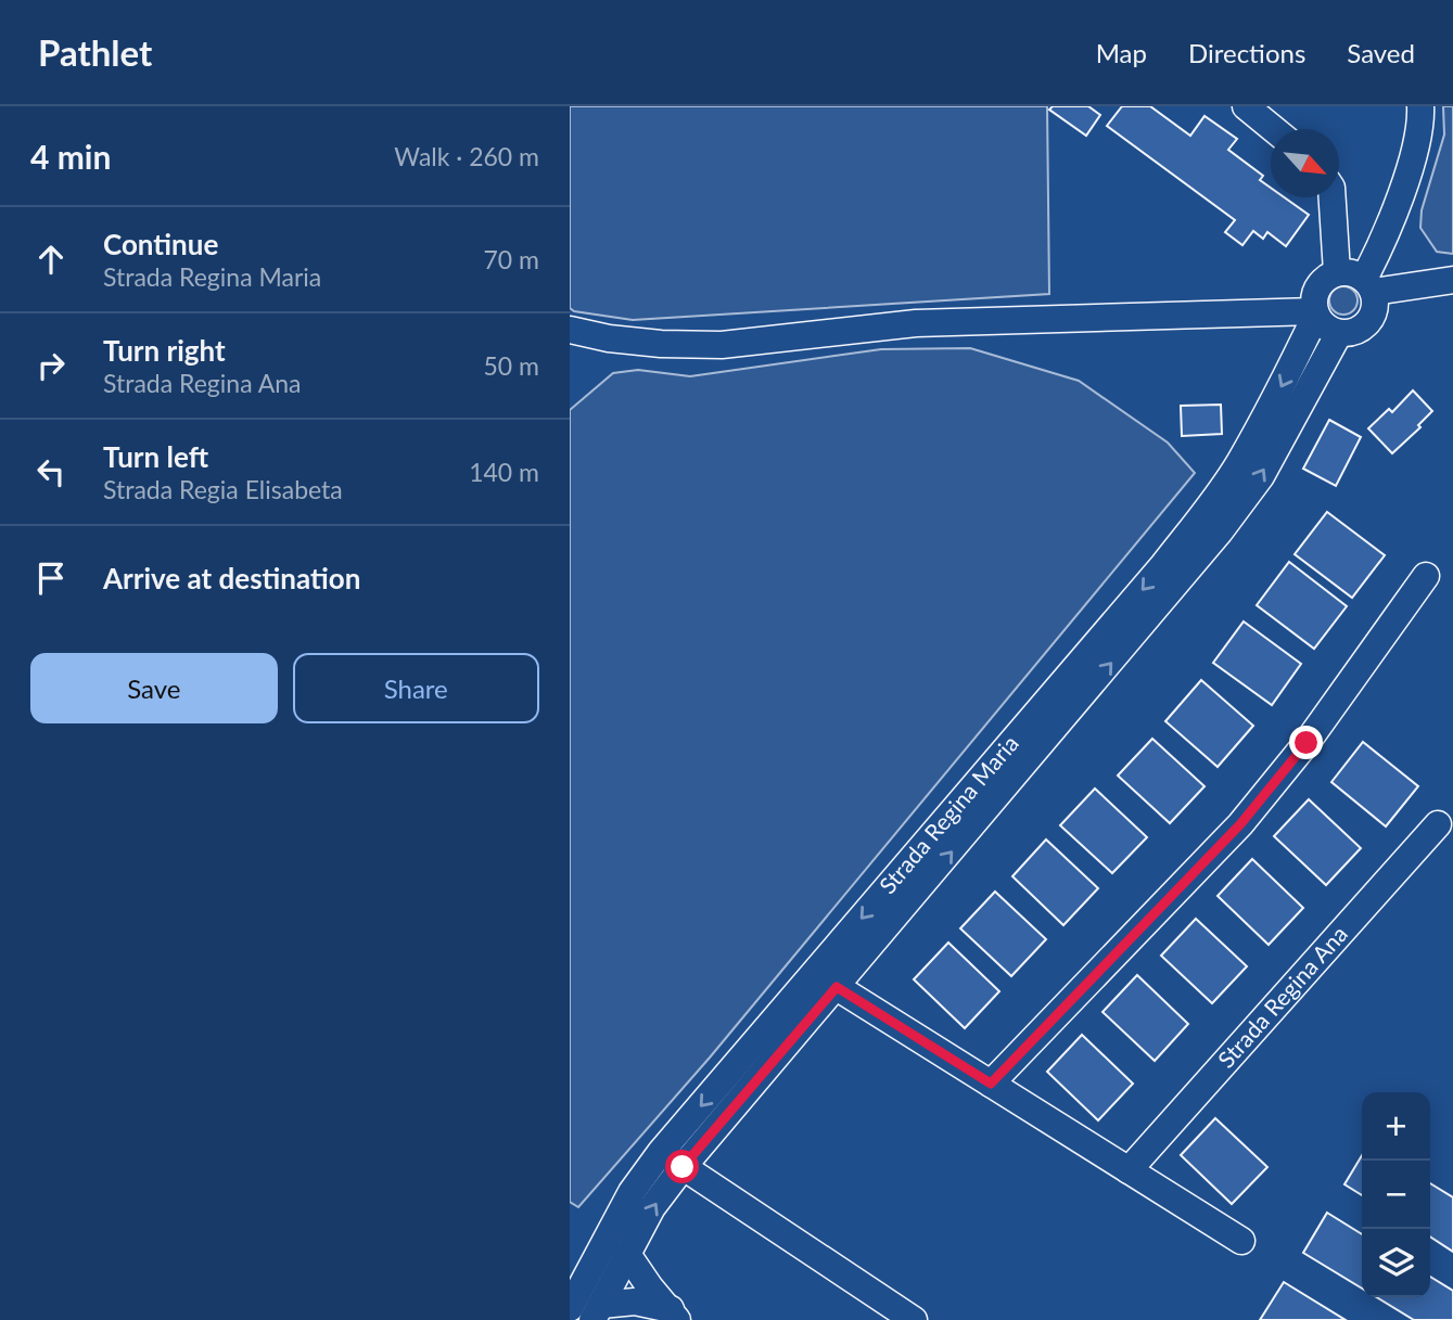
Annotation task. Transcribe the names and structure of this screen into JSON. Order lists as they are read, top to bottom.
{
  "streets": {
    "street": ["Strada Regina Maria", "Strada Regina Ana"]
  },
  "north": "bottom right",
  "page": {
    "header": "Pathlet",
    "nav": ["Map", "Directions", "Saved"],
    "heading": ["4 min", "Walk · 260 m"],
    "list": [
      ["Continue", "Strada Regina Maria", "70 m"],
      ["Turn right", "Strada Regina Ana", "50 m"],
      ["Turn left", "Strada Regia Elisabeta", "140 m"],
      "Arrive at destination"
    ],
    "buttons": ["Save", "Share"],
    "map_buttons": ["+", "−"]
  }
}
